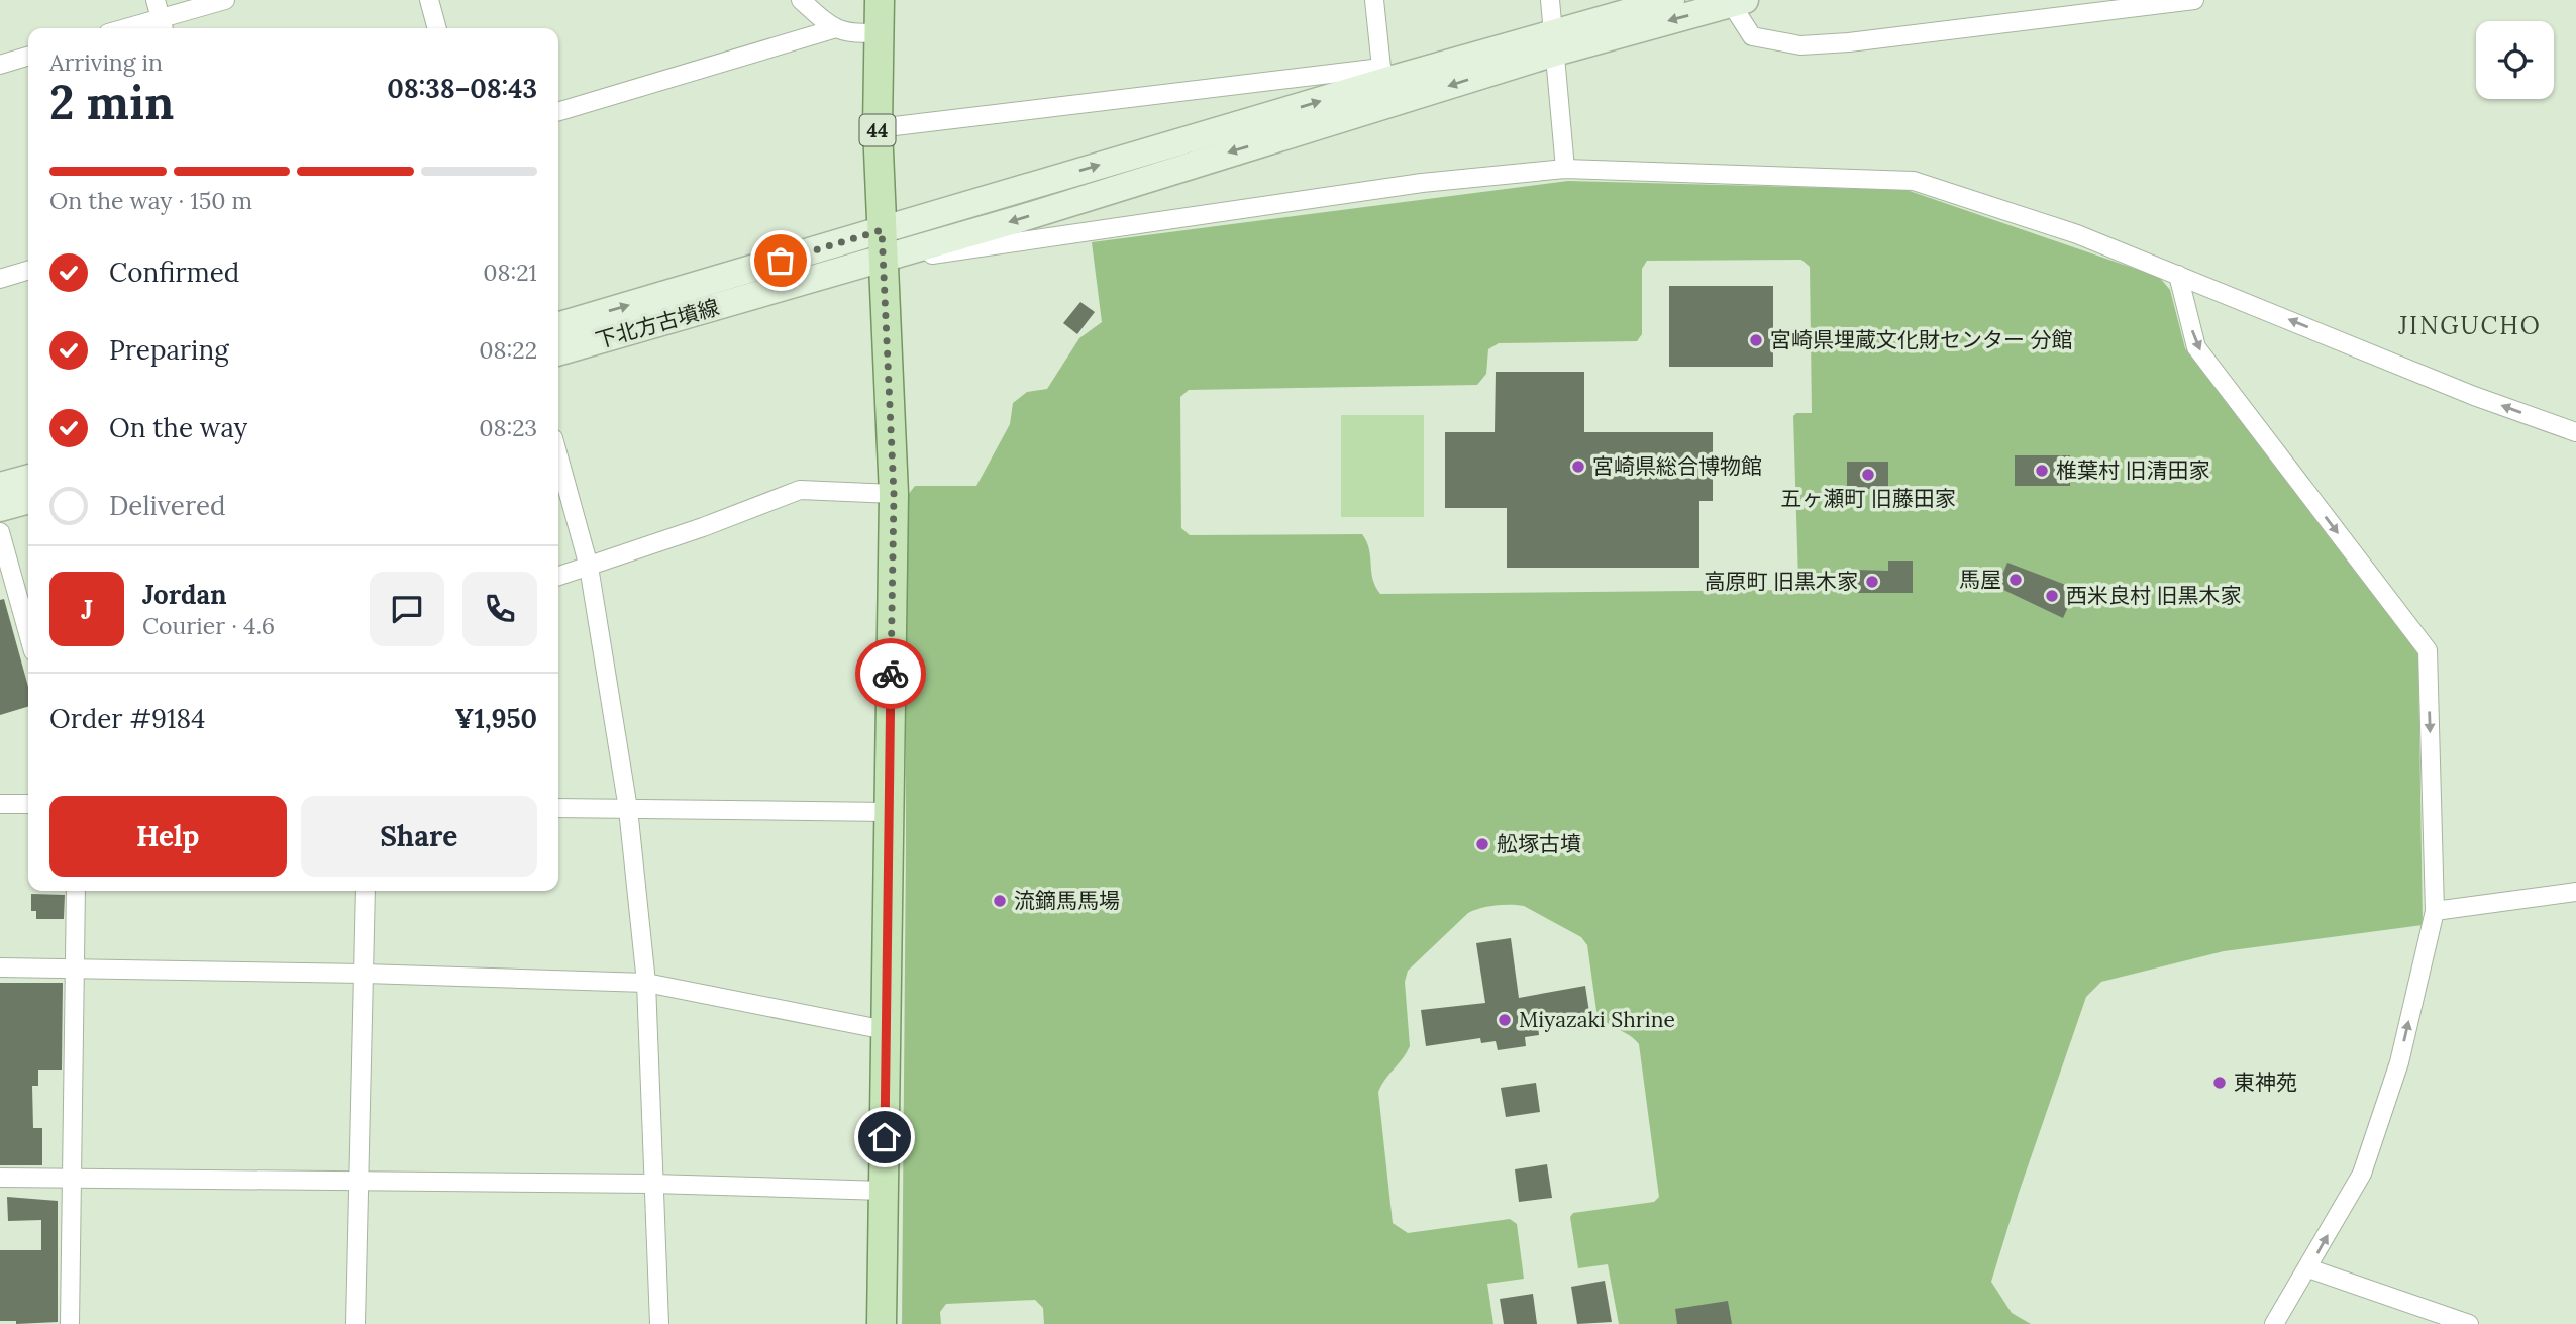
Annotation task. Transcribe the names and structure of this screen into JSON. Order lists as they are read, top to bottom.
{
  "streets": {
    "main road": ["44"],
    "street": ["下北方古墳線"]
  },
  "crossings": [
    ["44", "下北方古墳線"]
  ],
  "districts": ["JINGUCHO"],
  "places": [
    "宮崎県埋蔵文化財センター 分館",
    "宮崎県総合博物館",
    "椎葉村 旧清田家",
    "五ヶ瀬町 旧藤田家",
    "馬屋",
    "高原町 旧黒木家",
    "西米良村 旧黒木家",
    "舩塚古墳",
    "流鏑馬馬場",
    "Miyazaki Shrine",
    "東神苑"
  ],
  "page": {
    "heading": ["2 min", "Arriving in", "08:38–08:43"],
    "panel": [
      "Jordan",
      "Courier · 4.6",
      "Order #9184",
      "¥1,950"
    ],
    "bar": "On the way · 150 m",
    "list": [
      ["Confirmed", "08:21"],
      ["Preparing", "08:22"],
      ["On the way", "08:23"],
      "Delivered"
    ],
    "round": "J",
    "buttons": ["Help", "Share"]
  }
}
